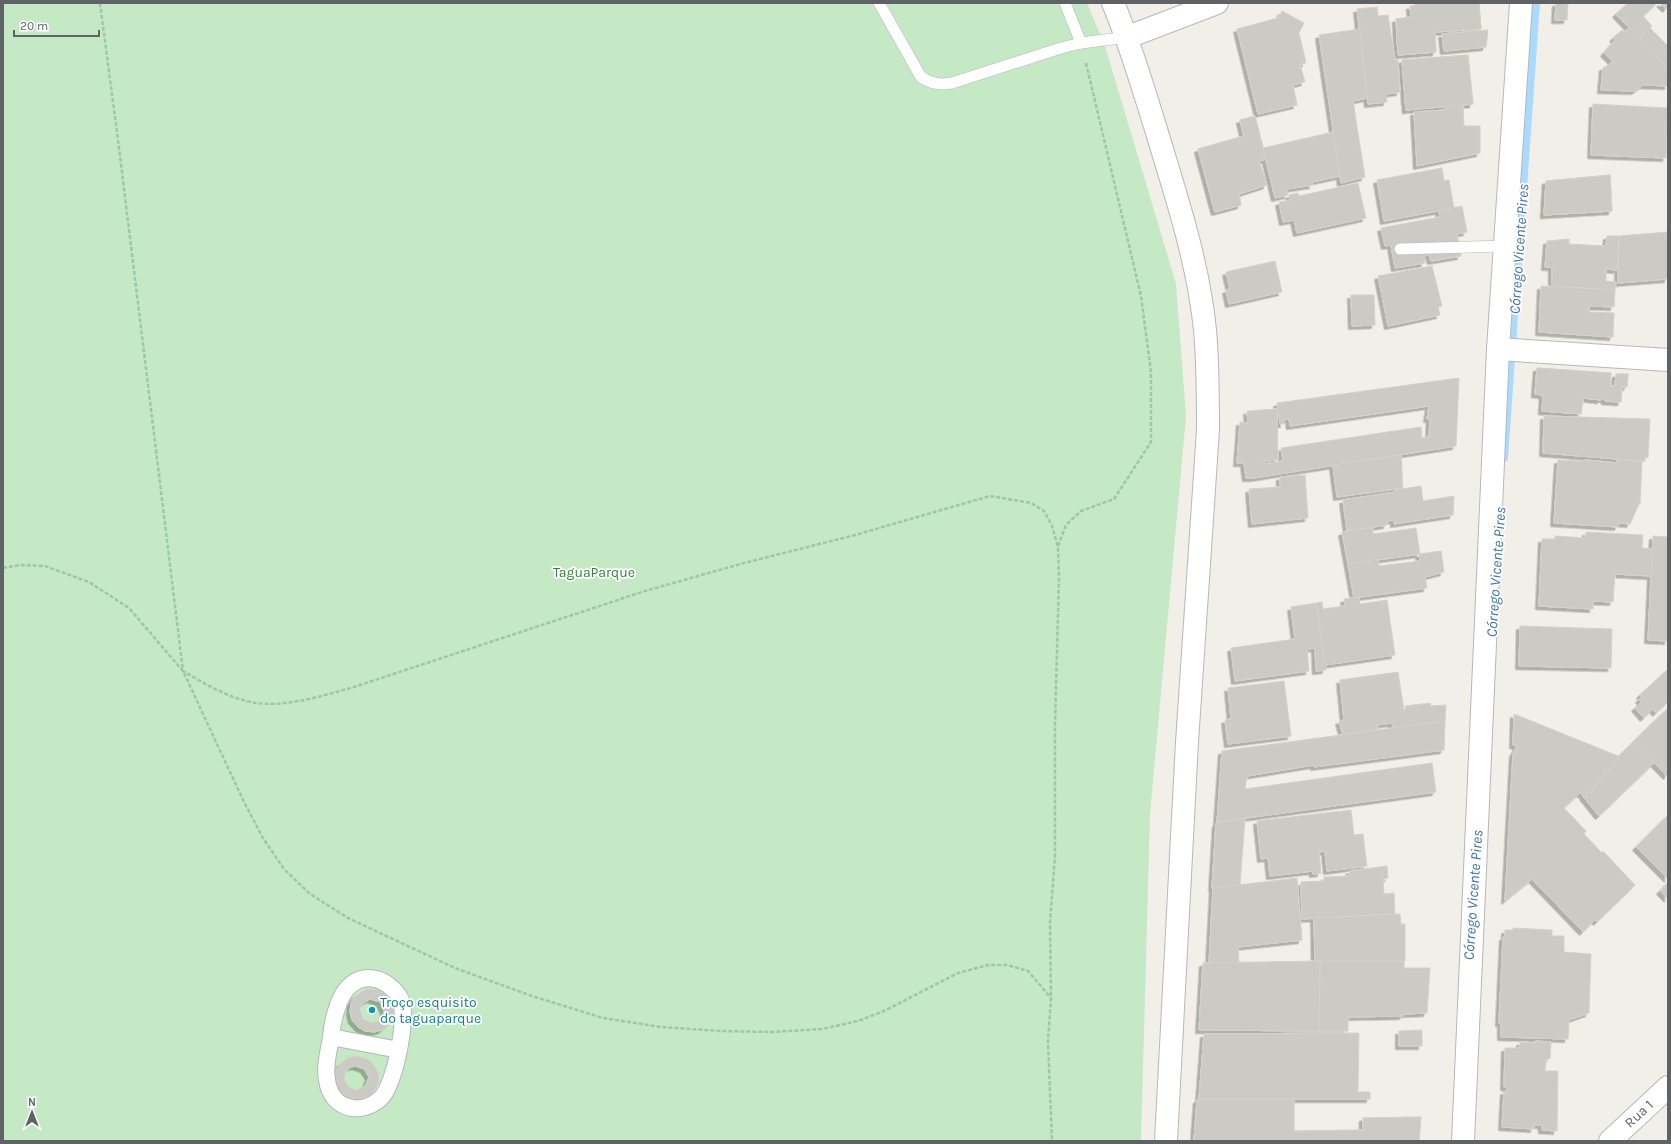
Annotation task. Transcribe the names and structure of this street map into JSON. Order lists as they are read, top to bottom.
{
  "streets": {
    "street": ["Rua 1"]
  },
  "water": ["Córrego Vicente Pires"],
  "parks": ["TaguaParque"],
  "places": ["Troço esquisito do taguaparque"],
  "scale_bar": "20 m",
  "north": "top"
}
